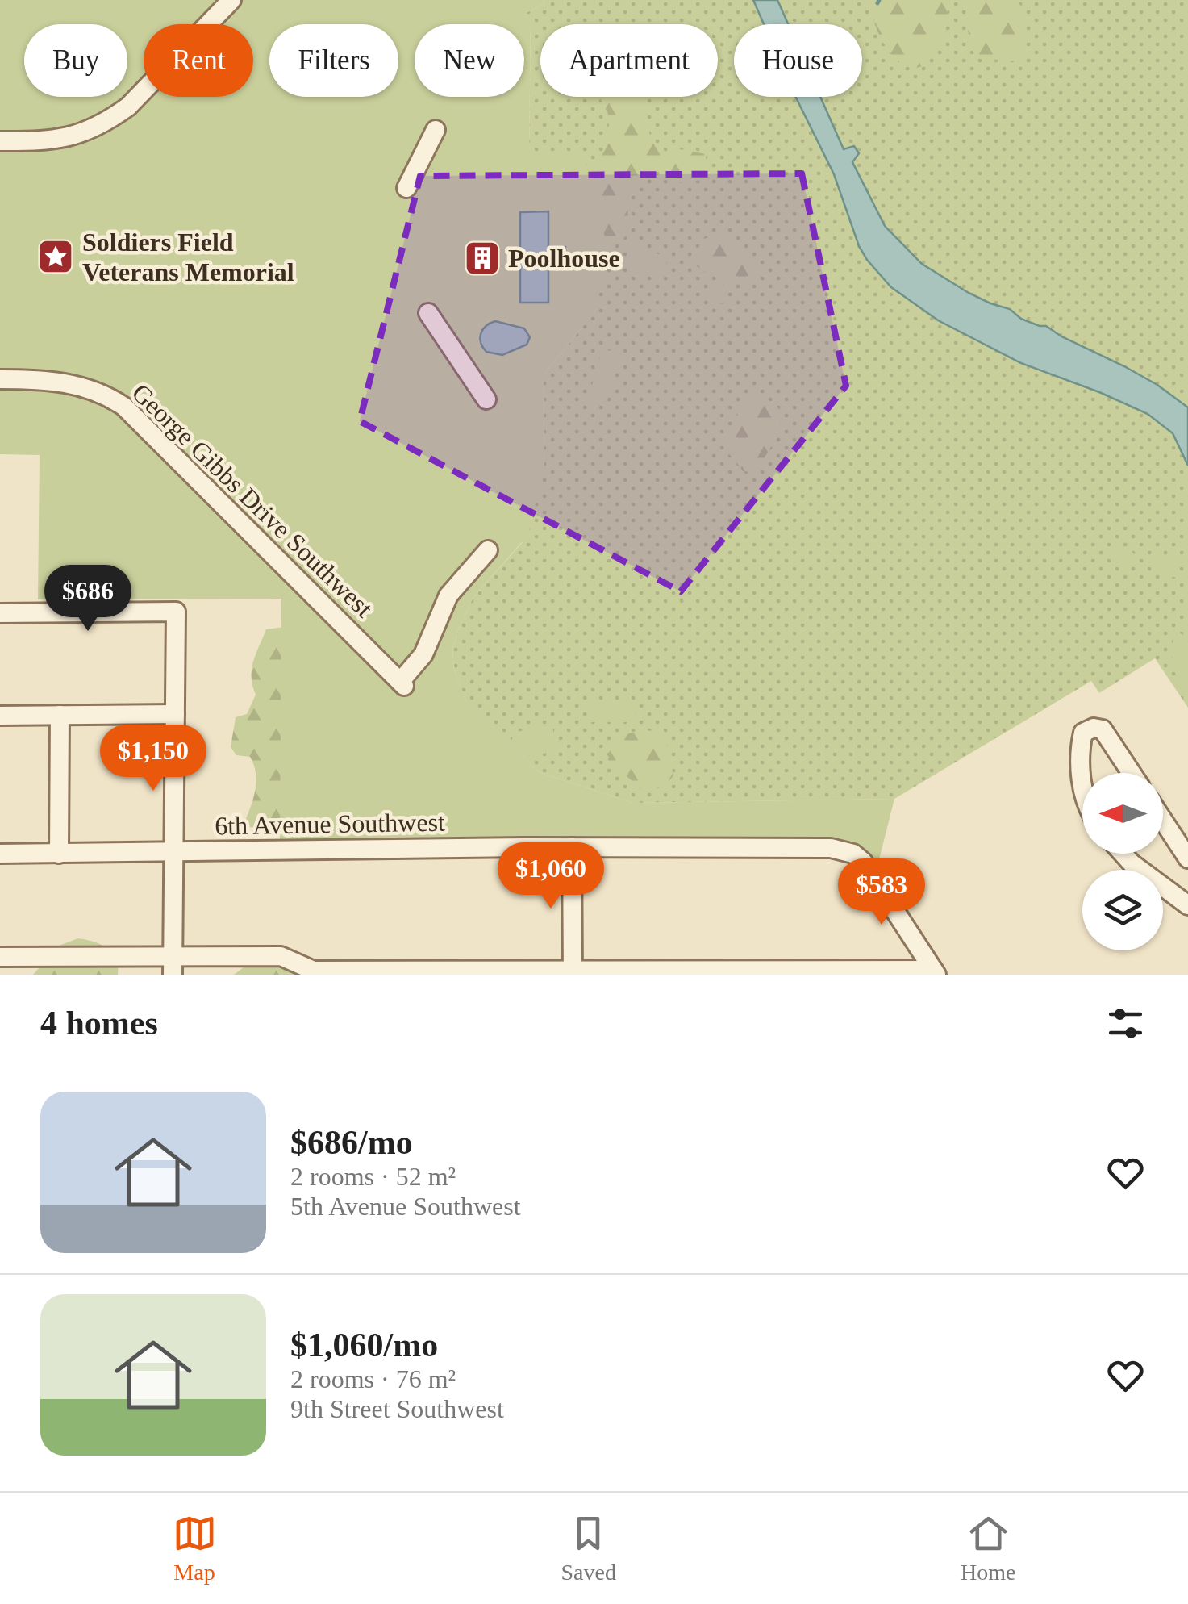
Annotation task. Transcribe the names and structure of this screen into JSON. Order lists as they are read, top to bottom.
{
  "streets": {
    "street": ["George Gibbs Drive Southwest", "6th Avenue Southwest"]
  },
  "places": {
    "place": ["Soldiers Field Veterans Memorial"],
    "building": ["Poolhouse"]
  },
  "north": "left",
  "page": {
    "chip": [
      "Buy",
      "Rent",
      "Filters",
      "New",
      "Apartment",
      "House"
    ],
    "price": [
      "$686",
      "$1,150",
      "$1,060",
      "$583"
    ],
    "heading": "4 homes",
    "list": [
      {
        "name": "$686/mo",
        "note": "2 rooms · 52 m² · 5th Avenue Southwest"
      },
      {
        "name": "$1,060/mo",
        "note": "2 rooms · 76 m² · 9th Street Southwest"
      }
    ],
    "tabs": ["Map", "Saved", "Home"]
  }
}
